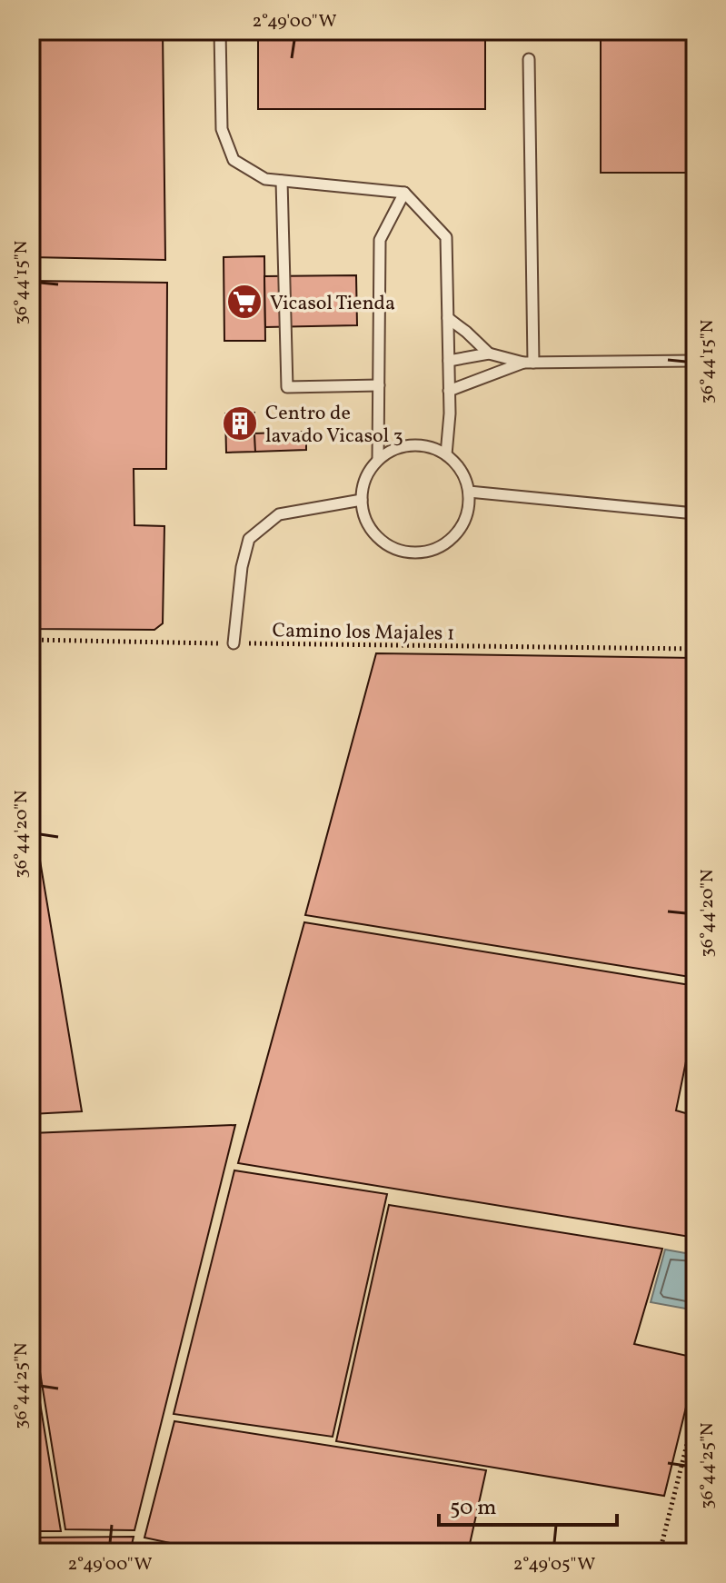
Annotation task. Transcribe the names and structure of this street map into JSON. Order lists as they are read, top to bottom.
{
  "streets": {
    "path": ["Camino los Majales 1"]
  },
  "places": {
    "supermarket": ["Vicasol Tienda"],
    "building": ["Centro de lavado Vicasol 3"]
  },
  "scale_bar": "50 m",
  "coordinates": [
    "2°49'00\"W",
    "36°44'15\"N",
    "36°44'20\"N",
    "36°44'25\"N",
    "2°49'05\"W"
  ]
}
